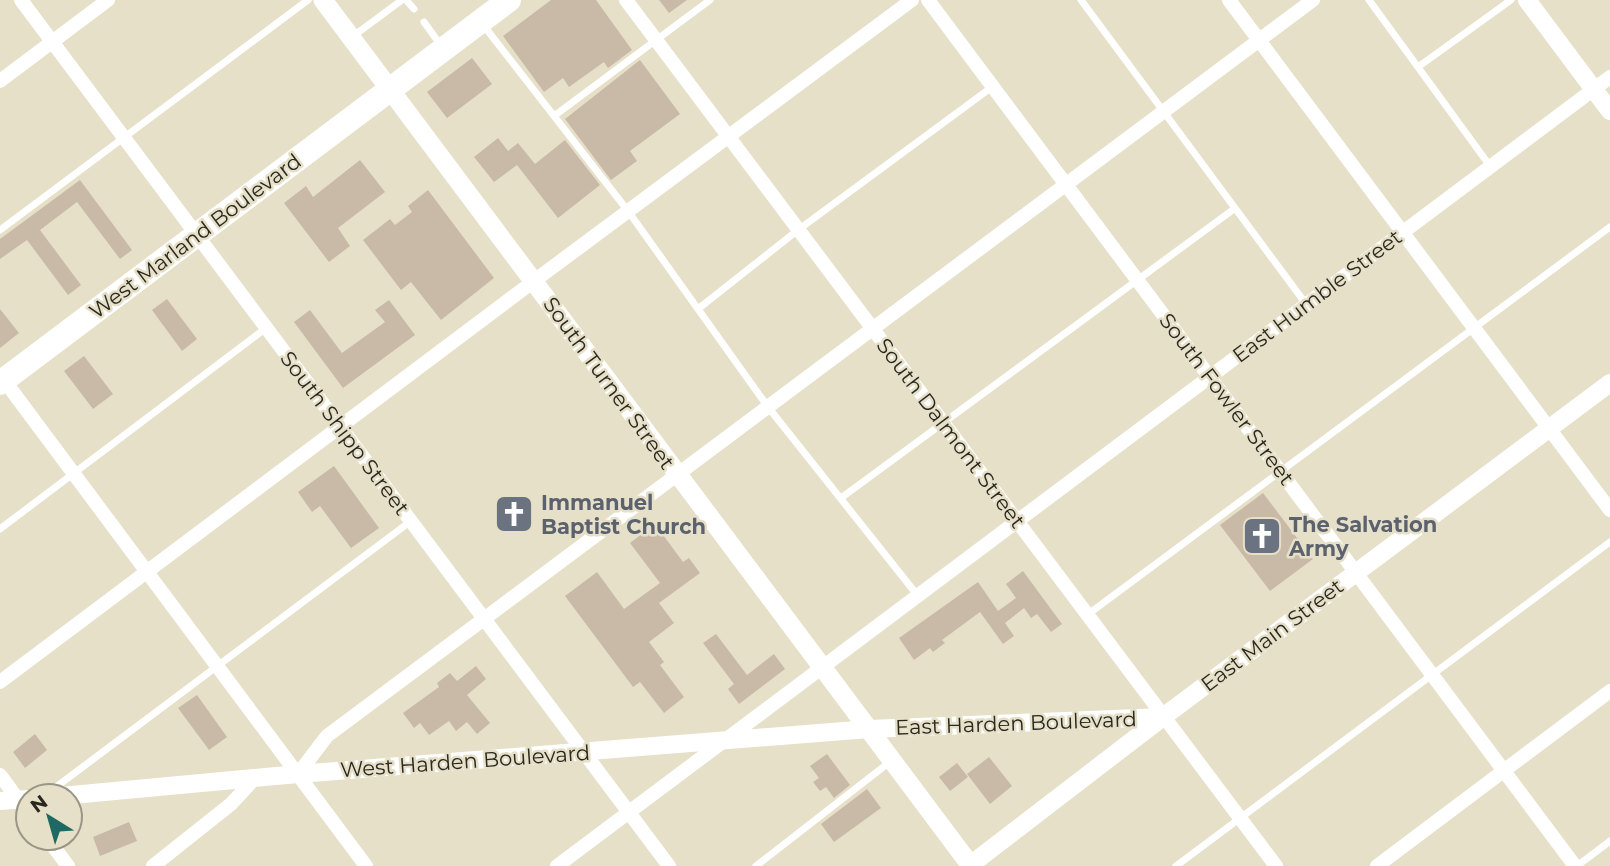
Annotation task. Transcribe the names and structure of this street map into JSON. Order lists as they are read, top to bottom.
{
  "streets": {
    "highway": ["West Marland Boulevard"],
    "main road": ["South Turner Street"],
    "street": [
      "East Humble Street",
      "South Fowler Street",
      "South Shipp Street",
      "South Dalmont Street",
      "East Main Street",
      "East Harden Boulevard",
      "West Harden Boulevard"
    ]
  },
  "crossings": [
    ["West Marland Boulevard", "South Turner Street"],
    ["West Marland Boulevard", "South Shipp Street"],
    ["East Humble Street", "South Turner Street"],
    ["East Humble Street", "South Fowler Street"],
    ["East Humble Street", "South Shipp Street"],
    ["East Humble Street", "South Dalmont Street"],
    ["East Humble Street", "West Harden Boulevard"],
    ["South Turner Street", "East Main Street"],
    ["South Turner Street", "East Harden Boulevard"],
    ["South Turner Street", "West Harden Boulevard"],
    ["South Fowler Street", "East Main Street"],
    ["South Shipp Street", "West Harden Boulevard"],
    ["South Dalmont Street", "East Main Street"],
    ["South Dalmont Street", "East Harden Boulevard"],
    ["East Main Street", "East Harden Boulevard"],
    ["East Harden Boulevard", "West Harden Boulevard"]
  ],
  "places": {
    "church": ["Immanuel Baptist Church", "The Salvation Army"]
  },
  "north": "top left"
}
